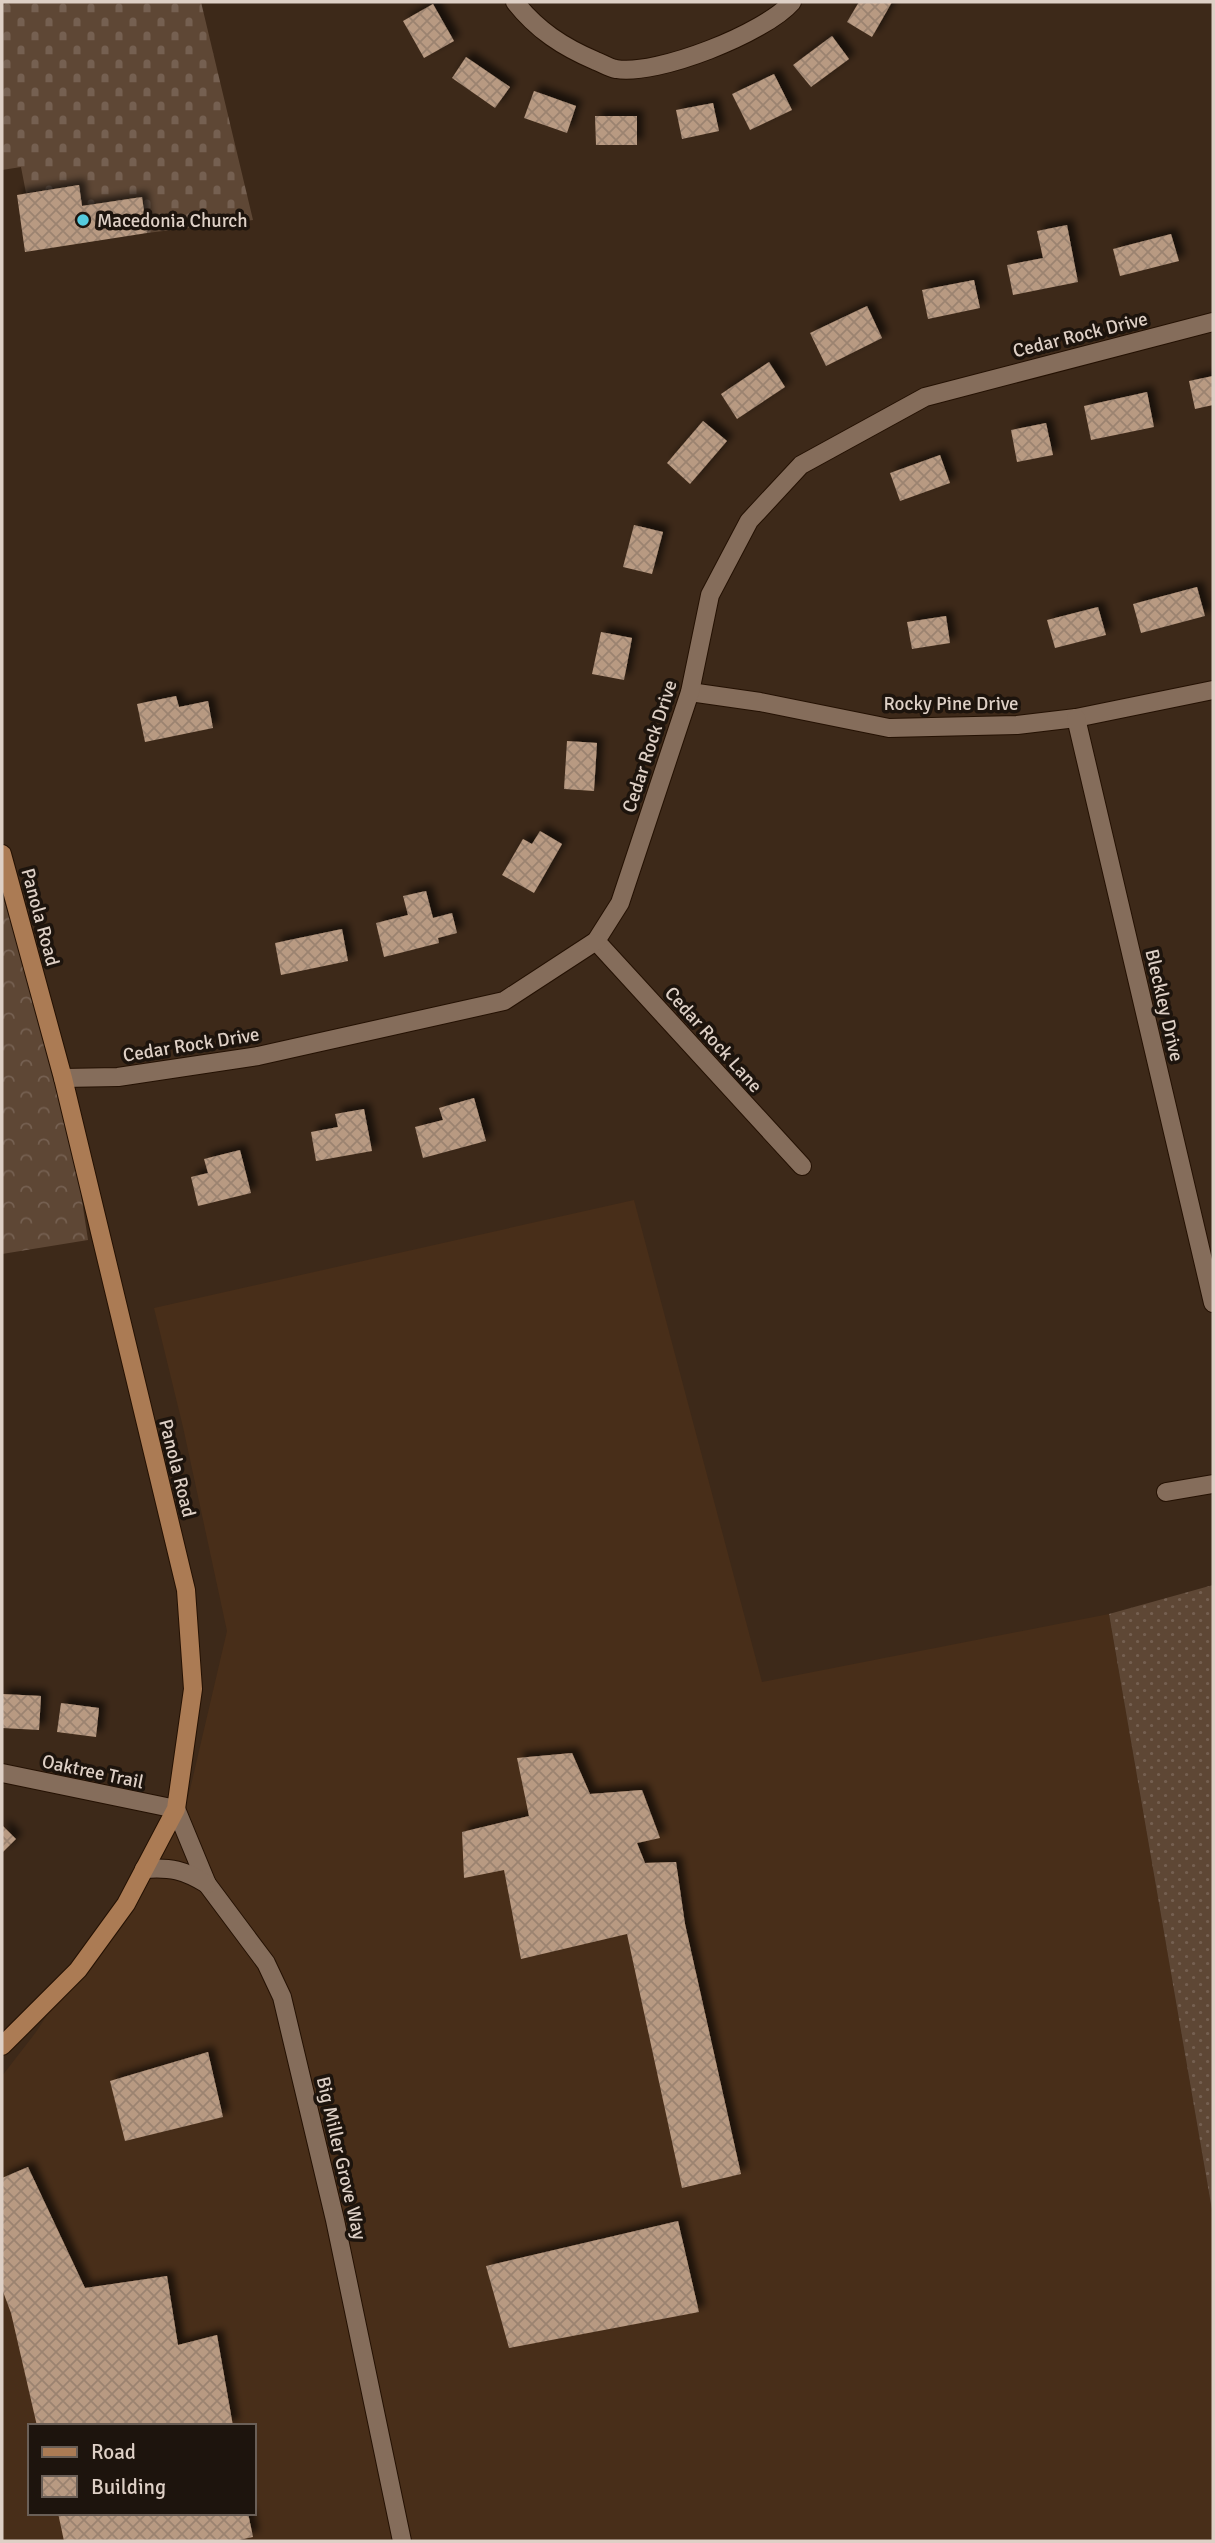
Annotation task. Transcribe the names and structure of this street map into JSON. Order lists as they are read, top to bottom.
{
  "streets": {
    "main road": ["Panola Road"],
    "street": [
      "Cedar Rock Drive",
      "Rocky Pine Drive",
      "Bleckley Drive",
      "Cedar Rock Lane",
      "Oaktree Trail",
      "Big Miller Grove Way"
    ]
  },
  "crossings": [
    ["Cedar Rock Drive", "Rocky Pine Drive"],
    ["Cedar Rock Drive", "Panola Road"],
    ["Cedar Rock Drive", "Cedar Rock Lane"],
    ["Rocky Pine Drive", "Bleckley Drive"],
    ["Panola Road", "Oaktree Trail"],
    ["Panola Road", "Big Miller Grove Way"],
    ["Oaktree Trail", "Big Miller Grove Way"]
  ],
  "places": ["Macedonia Church"],
  "legend": ["Road", "Building"]
}
